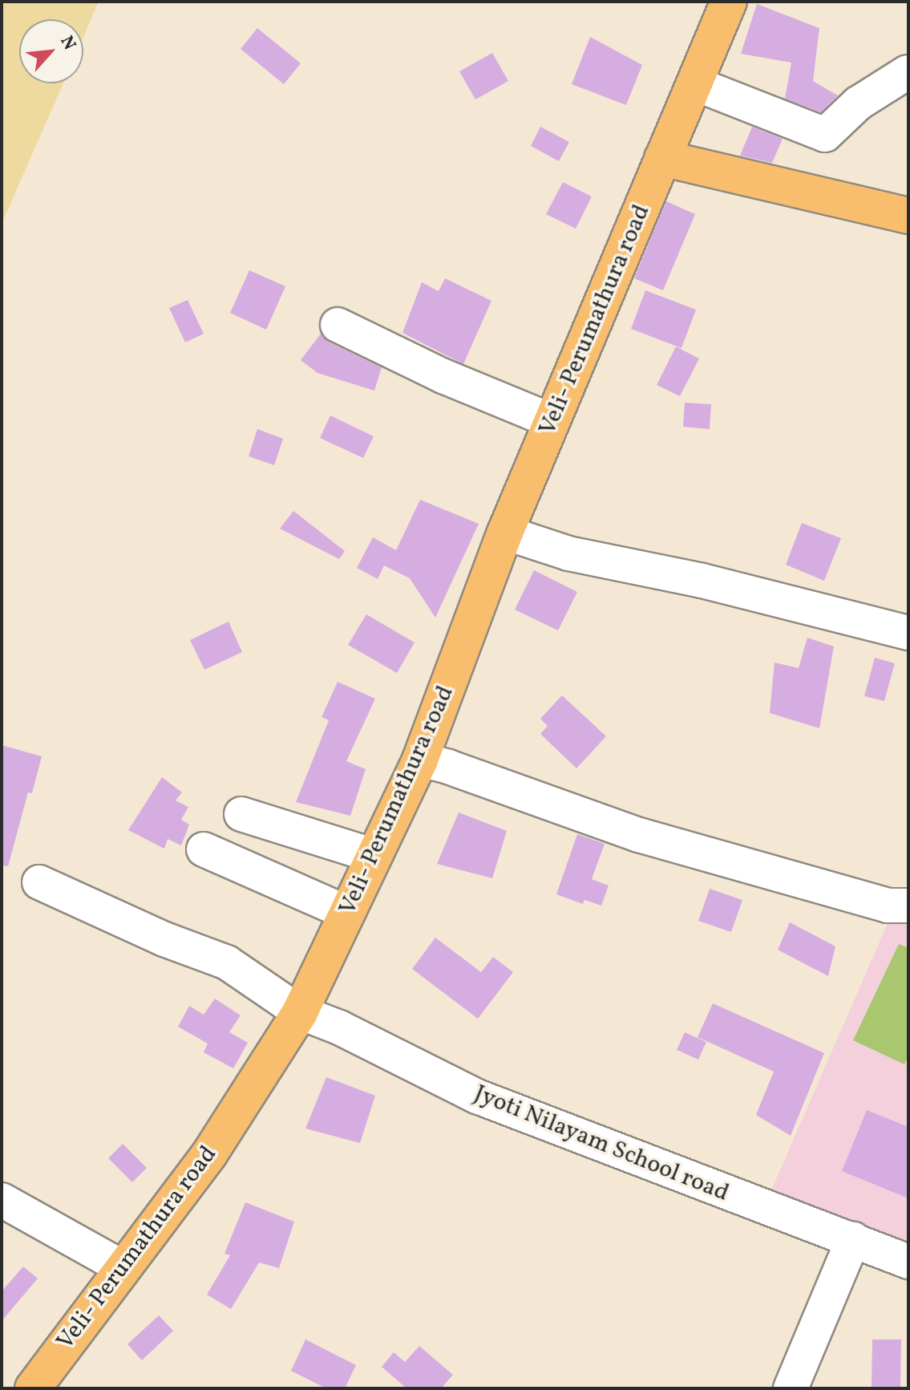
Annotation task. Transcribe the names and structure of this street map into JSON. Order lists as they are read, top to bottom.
{
  "streets": {
    "main road": ["Veli- Perumathura road"],
    "street": ["Jyoti Nilayam School road"]
  },
  "crossings": [
    ["Veli- Perumathura road", "Jyoti Nilayam School road"]
  ],
  "north": "top right"
}
